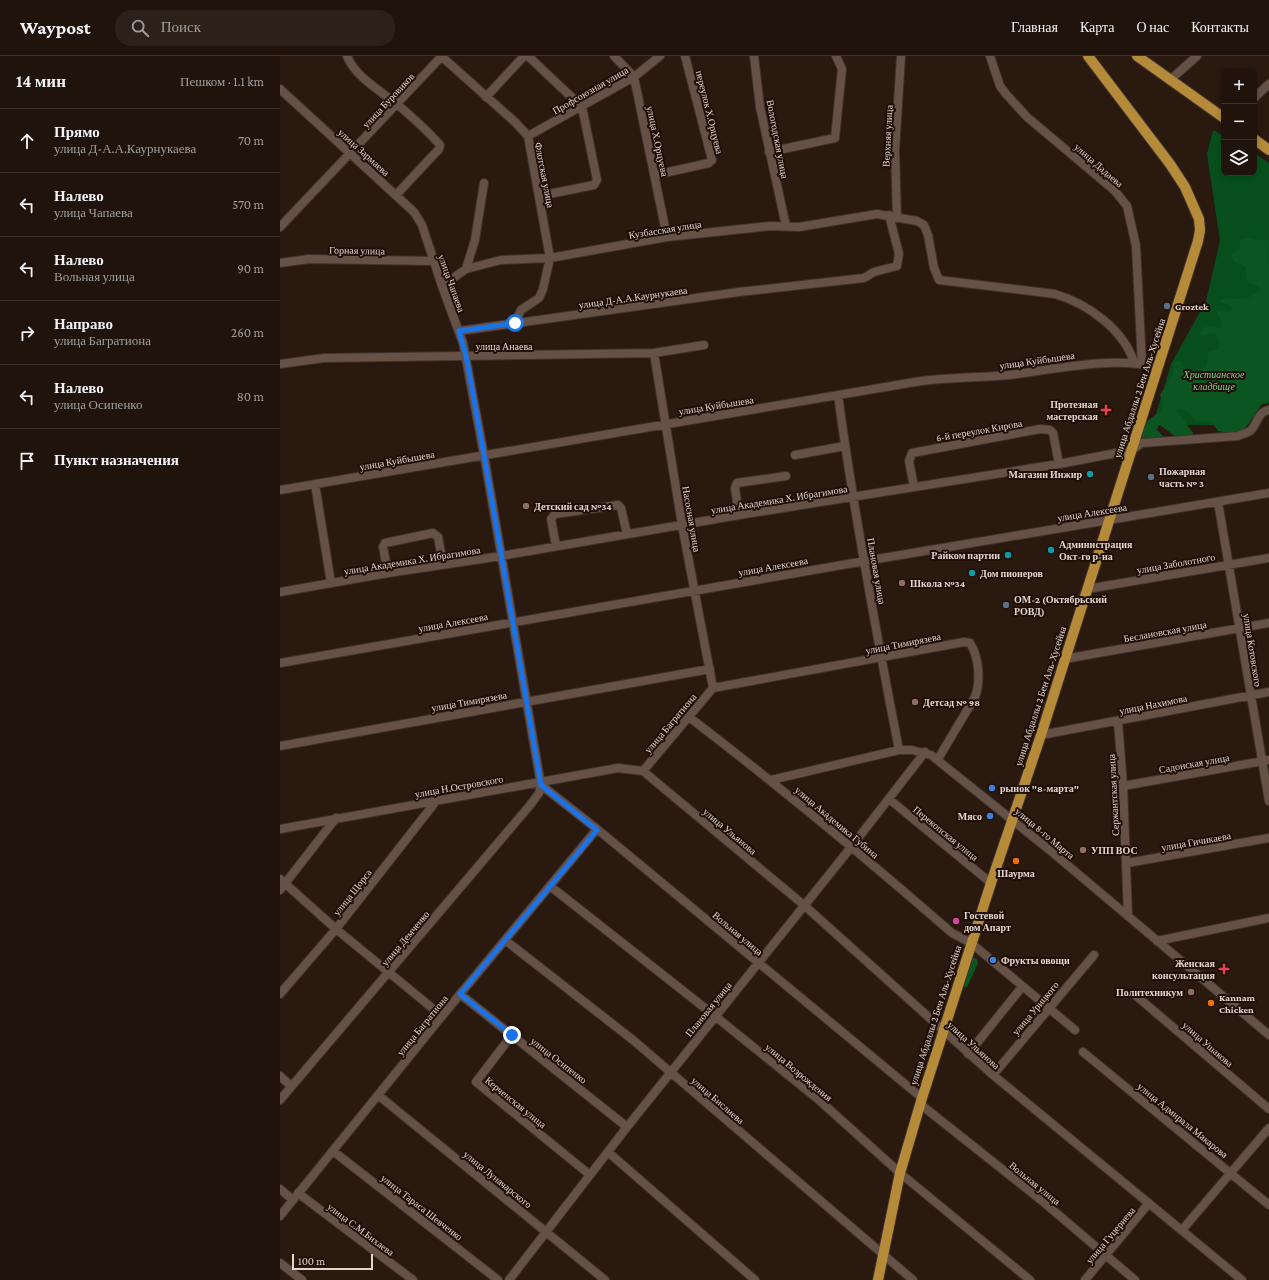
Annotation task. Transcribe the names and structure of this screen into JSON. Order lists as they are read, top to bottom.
{
  "streets": {
    "main road": ["улица Абдаллы 2 Бен Аль-Хусейна"],
    "street": [
      "Профсоюзная улица",
      "улица Буровиков",
      "переулок Х.Орцуева",
      "Верхняя улица",
      "Вологодская улица",
      "улица Х.Орцуева",
      "улица Зармаева",
      "улица Дадаева",
      "Флотская улица",
      "Кузбасская улица",
      "Горная улица",
      "улица Чапаева",
      "улица Д-А.А.Каурнукаева",
      "улица Анаева",
      "улица Куйбышева",
      "6-й переулок Кирова",
      "улица Академика Х. Ибрагимова",
      "улица Алексеева",
      "Насосная улица",
      "улица Заболотного",
      "Плановая улица",
      "Беслановская улица",
      "улица Тимирязева",
      "улица Котовского",
      "улица Нахимова",
      "улица Багратиона",
      "Садонская улица",
      "улица Н.Островского",
      "Сержантская улица",
      "улица Академика Губина",
      "улица Ульянова",
      "Перекопская улица",
      "улица 8-го Марта",
      "улица Гичикаева",
      "улица Щорса",
      "Вольная улица",
      "улица Демченко",
      "улица Урицкого",
      "улица Ушакова",
      "улица Осипенко",
      "улица Возрождения",
      "улица Бислиева",
      "Керченская улица",
      "улица Адмирала Макарова",
      "улица Луначарского",
      "улица Тараса Шевченко",
      "улица С.М.Бихаева",
      "улица Гуцериева"
    ]
  },
  "crossings": [
    ["Профсоюзная улица", "улица Х.Орцуева"],
    ["Профсоюзная улица", "Флотская улица"],
    ["улица Буровиков", "улица Зармаева"],
    ["улица Буровиков", "Флотская улица"],
    ["переулок Х.Орцуева", "улица Х.Орцуева"],
    ["Верхняя улица", "Кузбасская улица"],
    ["Верхняя улица", "улица Д-А.А.Каурнукаева"],
    ["Вологодская улица", "Кузбасская улица"],
    ["улица Х.Орцуева", "Кузбасская улица"],
    ["улица Зармаева", "улица Чапаева"],
    ["улица Дадаева", "Кузбасская улица"],
    ["улица Дадаева", "улица Куйбышева"],
    ["Флотская улица", "Кузбасская улица"],
    ["Флотская улица", "улица Д-А.А.Каурнукаева"],
    ["Кузбасская улица", "улица Чапаева"],
    ["Кузбасская улица", "улица Куйбышева"],
    ["Горная улица", "улица Чапаева"],
    ["улица Чапаева", "улица Д-А.А.Каурнукаева"],
    ["улица Чапаева", "улица Анаева"],
    ["улица Чапаева", "улица Куйбышева"],
    ["улица Чапаева", "улица Академика Х. Ибрагимова"],
    ["улица Чапаева", "улица Алексеева"],
    ["улица Чапаева", "улица Тимирязева"],
    ["улица Чапаева", "улица Н.Островского"],
    ["улица Чапаева", "Вольная улица"],
    ["улица Чапаева", "улица Демченко"],
    ["улица Анаева", "Насосная улица"],
    ["улица Куйбышева", "улица Абдаллы 2 Бен Аль-Хусейна"],
    ["улица Куйбышева", "Насосная улица"],
    ["улица Куйбышева", "Плановая улица"],
    ["улица Абдаллы 2 Бен Аль-Хусейна", "улица Академика Х. Ибрагимова"],
    ["улица Абдаллы 2 Бен Аль-Хусейна", "улица Алексеева"],
    ["улица Абдаллы 2 Бен Аль-Хусейна", "улица Заболотного"],
    ["улица Абдаллы 2 Бен Аль-Хусейна", "Беслановская улица"],
    ["улица Абдаллы 2 Бен Аль-Хусейна", "улица Нахимова"],
    ["улица Абдаллы 2 Бен Аль-Хусейна", "улица Академика Губина"],
    ["улица Абдаллы 2 Бен Аль-Хусейна", "улица Ульянова"],
    ["улица Абдаллы 2 Бен Аль-Хусейна", "Перекопская улица"],
    ["улица Абдаллы 2 Бен Аль-Хусейна", "улица 8-го Марта"],
    ["улица Абдаллы 2 Бен Аль-Хусейна", "Вольная улица"],
    ["улица Абдаллы 2 Бен Аль-Хусейна", "улица Возрождения"],
    ["улица Абдаллы 2 Бен Аль-Хусейна", "улица Бислиева"],
    ["6-й переулок Кирова", "улица Академика Х. Ибрагимова"],
    ["улица Академика Х. Ибрагимова", "Насосная улица"],
    ["улица Академика Х. Ибрагимова", "Плановая улица"],
    ["улица Алексеева", "Насосная улица"],
    ["улица Алексеева", "Плановая улица"],
    ["улица Алексеева", "улица Котовского"],
    ["Насосная улица", "улица Тимирязева"],
    ["Насосная улица", "улица Багратиона"],
    ["улица Заболотного", "улица Котовского"],
    ["Плановая улица", "улица Тимирязева"],
    ["Плановая улица", "улица Академика Губина"],
    ["Плановая улица", "улица Ульянова"],
    ["Плановая улица", "Перекопская улица"],
    ["Плановая улица", "улица 8-го Марта"],
    ["Плановая улица", "Вольная улица"],
    ["Плановая улица", "улица Осипенко"],
    ["Плановая улица", "улица Возрождения"],
    ["Плановая улица", "улица Бислиева"],
    ["Плановая улица", "Керченская улица"],
    ["Плановая улица", "улица Луначарского"],
    ["Беслановская улица", "улица Котовского"],
    ["улица Тимирязева", "улица Багратиона"],
    ["улица Тимирязева", "улица 8-го Марта"],
    ["улица Котовского", "улица Нахимова"],
    ["улица Котовского", "Садонская улица"],
    ["улица Нахимова", "Сержантская улица"],
    ["улица Багратиона", "улица Н.Островского"],
    ["улица Багратиона", "улица Академика Губина"],
    ["улица Багратиона", "улица Ульянова"],
    ["улица Багратиона", "Вольная улица"],
    ["улица Багратиона", "улица Осипенко"],
    ["улица Багратиона", "улица Возрождения"],
    ["улица Багратиона", "улица Бислиева"],
    ["улица Багратиона", "улица Луначарского"],
    ["улица Багратиона", "улица Тараса Шевченко"],
    ["улица Багратиона", "улица С.М.Бихаева"],
    ["Садонская улица", "Сержантская улица"],
    ["улица Н.Островского", "улица Ульянова"],
    ["улица Н.Островского", "улица Щорса"],
    ["улица Н.Островского", "Вольная улица"],
    ["улица Н.Островского", "улица Демченко"],
    ["Сержантская улица", "улица 8-го Марта"],
    ["Сержантская улица", "улица Гичикаева"],
    ["улица Академика Губина", "улица 8-го Марта"],
    ["улица Ульянова", "улица Урицкого"],
    ["улица Ульянова", "улица Гуцериева"],
    ["Вольная улица", "улица Демченко"],
    ["Вольная улица", "улица Гуцериева"],
    ["улица Осипенко", "Керченская улица"]
  ],
  "parks": ["Христианское кладбище"],
  "places": {
    "other": [
      "Groztek",
      "Магазин Инжир",
      "Пожарная часть № 3",
      "Детский сад №34",
      "Администрация Окт-го р-на",
      "Райком партии",
      "Дом пионеров",
      "Школа №34",
      "ОМ-2 (Октябрьский РОВД)",
      "Детсад № 98",
      "рынок \"8-марта\"",
      "Мясо",
      "УПП ВОС",
      "Шаурма",
      "Гостевой дом Апарт",
      "Фрукты овощи",
      "Политехникум",
      "Kannam Chicken"
    ],
    "health": ["Протезная мастерская", "Женская консультация"]
  },
  "scale_bar": "100 m",
  "page": {
    "header": "Waypost",
    "search": "Поиск",
    "nav": [
      "Главная",
      "Карта",
      "О нас",
      "Контакты"
    ],
    "heading": ["14 мин", "Пешком · 1.1 km"],
    "map_buttons": ["+", "−"],
    "list": [
      ["Прямо", "улица Д-А.А.Каурнукаева", "70 m"],
      ["Налево", "улица Чапаева", "570 m"],
      ["Налево", "Вольная улица", "90 m"],
      ["Направо", "улица Багратиона", "260 m"],
      ["Налево", "улица Осипенко", "80 m"],
      "Пункт назначения"
    ],
    "scale": "100 m"
  }
}
